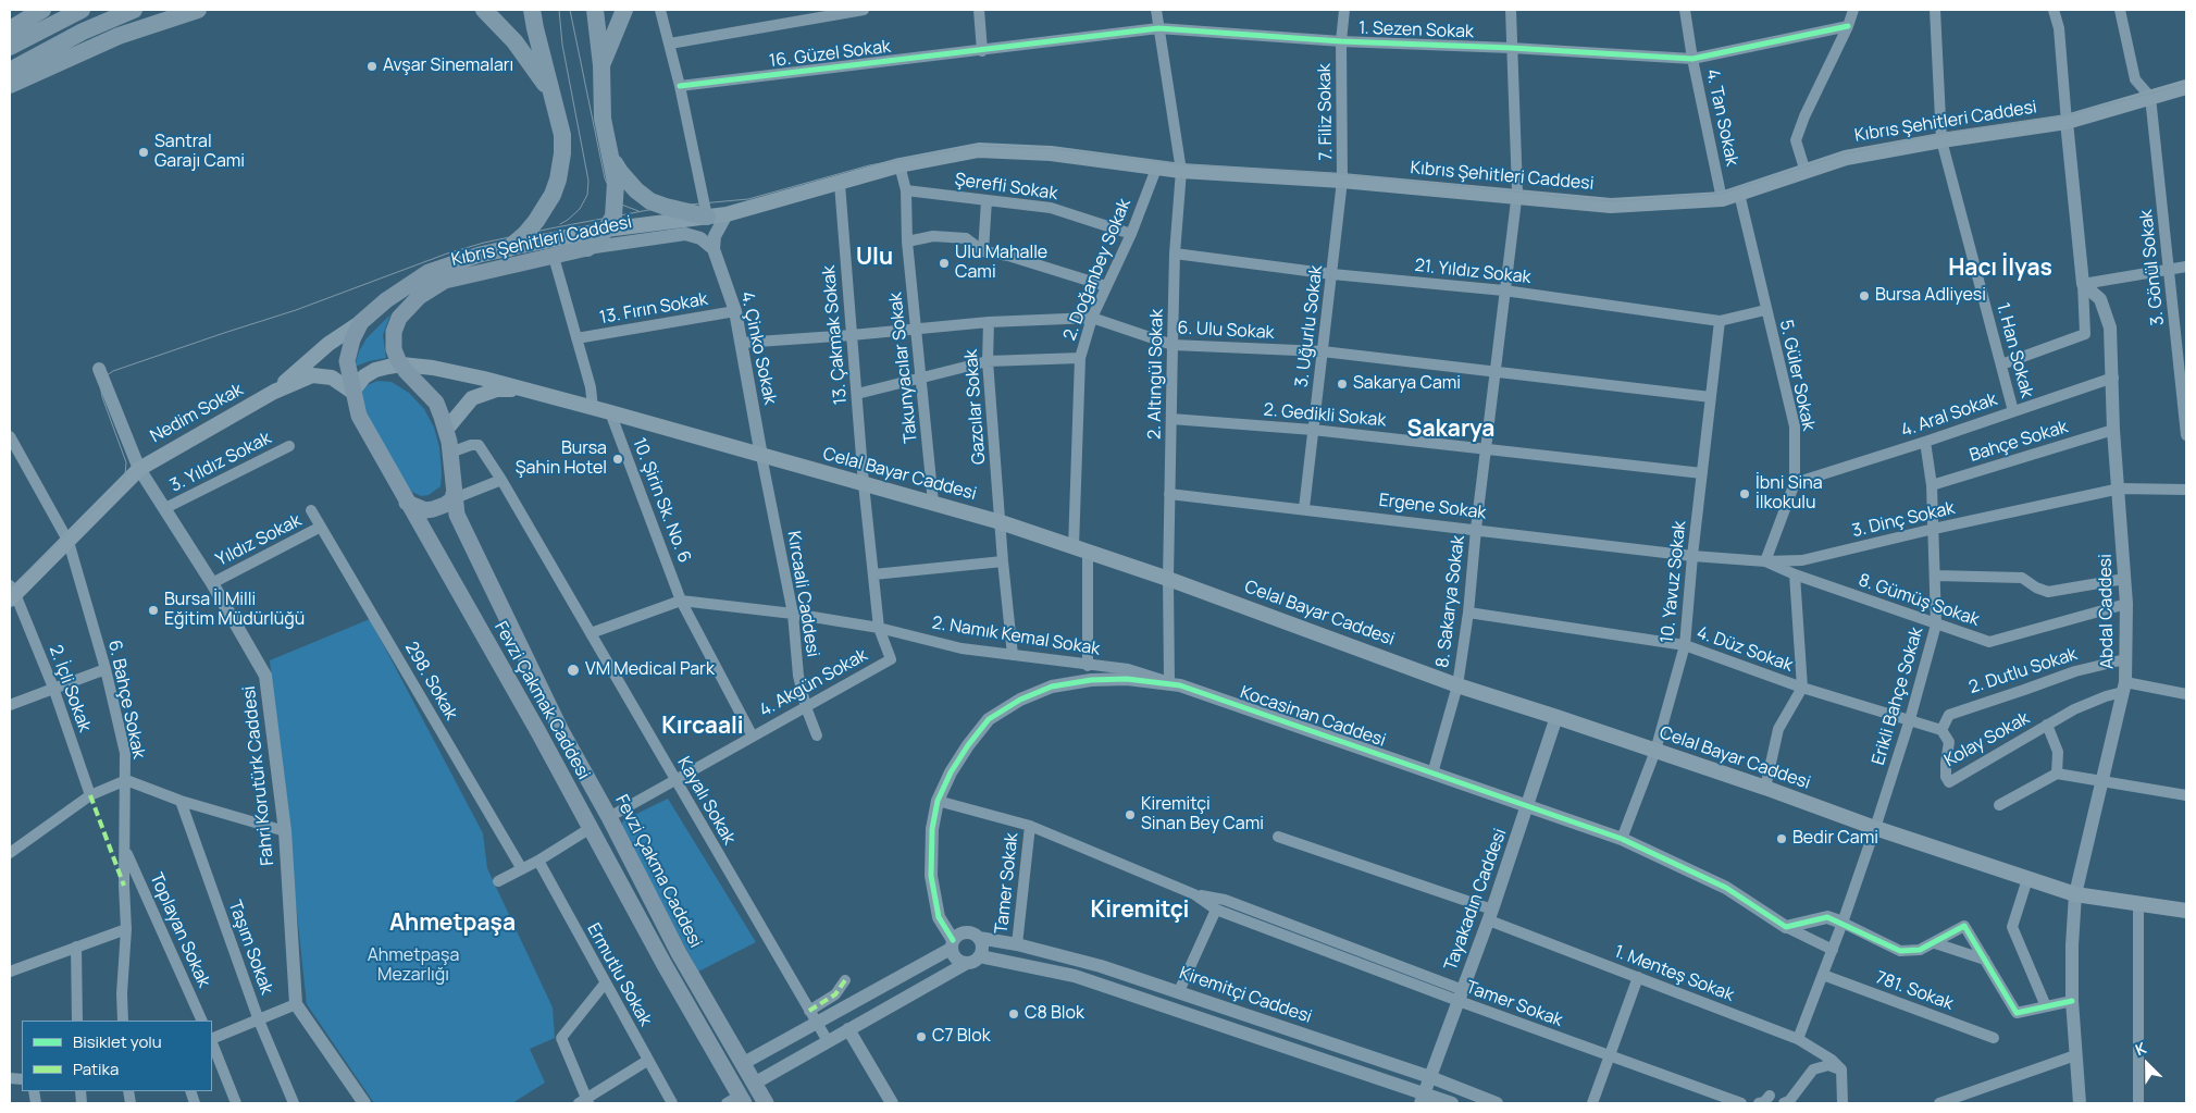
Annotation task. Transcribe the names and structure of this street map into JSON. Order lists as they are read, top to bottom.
{
  "streets": {
    "main road": [
      "Kıbrıs Şehitleri Caddesi",
      "Nedim Sokak",
      "Celal Bayar Caddesi",
      "Fevzi Çakmak Caddesi",
      "Fevzi Çakma Caddesi"
    ],
    "street": [
      "1. Sezen Sokak",
      "16. Güzel Sokak",
      "7. Filiz Sokak",
      "4. Tan Sokak",
      "Şerefli Sokak",
      "3. Gönül Sokak",
      "2. Doğanbey Sokak",
      "21. Yıldız Sokak",
      "13. Fırın Sokak",
      "3. Uğurlu Sokak",
      "6. Ulu Sokak",
      "13. Çakmak Sokak",
      "4. Çinko Sokak",
      "1. Han Sokak",
      "Takunyacılar Sokak",
      "2. Altıngül Sokak",
      "5. Güler Sokak",
      "Gazcılar Sokak",
      "2. Gedikli Sokak",
      "4. Aral Sokak",
      "Bahçe Sokak",
      "3. Yıldız Sokak",
      "10. Şirin Sk. No. 6",
      "Ergene Sokak",
      "3. Dinç Sokak",
      "Yıldız Sokak",
      "10. Yavuz Sokak",
      "Kırcaali Caddesi",
      "8. Gümüş Sokak",
      "8. Sakarya Sokak",
      "Abdal Caddesi",
      "2. Namık Kemal Sokak",
      "4. Düz Sokak",
      "2. Dutlu Sokak",
      "298. Sokak",
      "4. Akgün Sokak",
      "2. İçli Sokak",
      "Erikli Bahçe Sokak",
      "6. Bahçe Sokak",
      "Kocasinan Caddesi",
      "Kolay Sokak",
      "Fahri Korutürk Caddesi",
      "Kayalı Sokak",
      "Tamer Sokak",
      "Tayakadın Caddesi",
      "Toplayan Sokak",
      "Taşım Sokak",
      "1. Menteş Sokak",
      "Ermutlu Sokak",
      "781. Sokak",
      "Kiremitçi Caddesi"
    ]
  },
  "crossings": [
    ["1. Sezen Sokak", "16. Güzel Sokak"],
    ["1. Sezen Sokak", "7. Filiz Sokak"],
    ["1. Sezen Sokak", "4. Tan Sokak"],
    ["1. Sezen Sokak", "2. Altıngül Sokak"],
    ["1. Sezen Sokak", "8. Sakarya Sokak"],
    ["7. Filiz Sokak", "Kıbrıs Şehitleri Caddesi"],
    ["7. Filiz Sokak", "3. Uğurlu Sokak"],
    ["4. Tan Sokak", "Kıbrıs Şehitleri Caddesi"],
    ["Kıbrıs Şehitleri Caddesi", "3. Gönül Sokak"],
    ["Kıbrıs Şehitleri Caddesi", "2. Doğanbey Sokak"],
    ["Kıbrıs Şehitleri Caddesi", "3. Uğurlu Sokak"],
    ["Kıbrıs Şehitleri Caddesi", "13. Çakmak Sokak"],
    ["Kıbrıs Şehitleri Caddesi", "4. Çinko Sokak"],
    ["Kıbrıs Şehitleri Caddesi", "1. Han Sokak"],
    ["Kıbrıs Şehitleri Caddesi", "Takunyacılar Sokak"],
    ["Kıbrıs Şehitleri Caddesi", "2. Altıngül Sokak"],
    ["Kıbrıs Şehitleri Caddesi", "5. Güler Sokak"],
    ["Kıbrıs Şehitleri Caddesi", "Celal Bayar Caddesi"],
    ["Kıbrıs Şehitleri Caddesi", "8. Sakarya Sokak"],
    ["Şerefli Sokak", "2. Doğanbey Sokak"],
    ["Şerefli Sokak", "Takunyacılar Sokak"],
    ["2. Doğanbey Sokak", "6. Ulu Sokak"],
    ["2. Doğanbey Sokak", "Celal Bayar Caddesi"],
    ["2. Doğanbey Sokak", "2. Namık Kemal Sokak"],
    ["21. Yıldız Sokak", "3. Uğurlu Sokak"],
    ["21. Yıldız Sokak", "2. Altıngül Sokak"],
    ["21. Yıldız Sokak", "5. Güler Sokak"],
    ["21. Yıldız Sokak", "10. Yavuz Sokak"],
    ["21. Yıldız Sokak", "8. Sakarya Sokak"],
    ["13. Fırın Sokak", "4. Çinko Sokak"],
    ["3. Uğurlu Sokak", "6. Ulu Sokak"],
    ["3. Uğurlu Sokak", "2. Gedikli Sokak"],
    ["3. Uğurlu Sokak", "Ergene Sokak"],
    ["6. Ulu Sokak", "13. Çakmak Sokak"],
    ["6. Ulu Sokak", "4. Çinko Sokak"],
    ["6. Ulu Sokak", "Takunyacılar Sokak"],
    ["6. Ulu Sokak", "2. Altıngül Sokak"],
    ["6. Ulu Sokak", "Gazcılar Sokak"],
    ["6. Ulu Sokak", "10. Yavuz Sokak"],
    ["6. Ulu Sokak", "8. Sakarya Sokak"],
    ["13. Çakmak Sokak", "Celal Bayar Caddesi"],
    ["13. Çakmak Sokak", "2. Namık Kemal Sokak"],
    ["13. Çakmak Sokak", "4. Akgün Sokak"],
    ["4. Çinko Sokak", "Celal Bayar Caddesi"],
    ["4. Çinko Sokak", "Kırcaali Caddesi"],
    ["1. Han Sokak", "4. Aral Sokak"],
    ["Takunyacılar Sokak", "Celal Bayar Caddesi"],
    ["2. Altıngül Sokak", "2. Gedikli Sokak"],
    ["2. Altıngül Sokak", "Celal Bayar Caddesi"],
    ["2. Altıngül Sokak", "Ergene Sokak"],
    ["2. Altıngül Sokak", "2. Namık Kemal Sokak"],
    ["2. Altıngül Sokak", "Kocasinan Caddesi"],
    ["5. Güler Sokak", "4. Aral Sokak"],
    ["5. Güler Sokak", "3. Dinç Sokak"],
    ["5. Güler Sokak", "8. Gümüş Sokak"],
    ["Gazcılar Sokak", "Celal Bayar Caddesi"],
    ["Gazcılar Sokak", "2. Namık Kemal Sokak"],
    ["Nedim Sokak", "2. İçli Sokak"],
    ["Nedim Sokak", "6. Bahçe Sokak"],
    ["Nedim Sokak", "Fahri Korutürk Caddesi"],
    ["2. Gedikli Sokak", "10. Yavuz Sokak"],
    ["2. Gedikli Sokak", "8. Sakarya Sokak"],
    ["4. Aral Sokak", "Abdal Caddesi"],
    ["4. Aral Sokak", "Erikli Bahçe Sokak"],
    ["Bahçe Sokak", "Abdal Caddesi"],
    ["Bahçe Sokak", "Erikli Bahçe Sokak"],
    ["3. Yıldız Sokak", "Fahri Korutürk Caddesi"],
    ["Celal Bayar Caddesi", "10. Şirin Sk. No. 6"],
    ["Celal Bayar Caddesi", "10. Yavuz Sokak"],
    ["Celal Bayar Caddesi", "Kırcaali Caddesi"],
    ["Celal Bayar Caddesi", "8. Sakarya Sokak"],
    ["Celal Bayar Caddesi", "Abdal Caddesi"],
    ["Celal Bayar Caddesi", "Erikli Bahçe Sokak"],
    ["Celal Bayar Caddesi", "Fevzi Çakmak Caddesi"],
    ["Celal Bayar Caddesi", "Tayakadın Caddesi"],
    ["10. Şirin Sk. No. 6", "2. Namık Kemal Sokak"],
    ["10. Şirin Sk. No. 6", "4. Akgün Sokak"],
    ["Ergene Sokak", "3. Dinç Sokak"],
    ["Ergene Sokak", "10. Yavuz Sokak"],
    ["Ergene Sokak", "8. Sakarya Sokak"],
    ["3. Dinç Sokak", "10. Yavuz Sokak"],
    ["3. Dinç Sokak", "8. Gümüş Sokak"],
    ["3. Dinç Sokak", "Abdal Caddesi"],
    ["3. Dinç Sokak", "Erikli Bahçe Sokak"],
    ["Yıldız Sokak", "298. Sokak"],
    ["Yıldız Sokak", "Fahri Korutürk Caddesi"],
    ["10. Yavuz Sokak", "4. Düz Sokak"],
    ["10. Yavuz Sokak", "Kocasinan Caddesi"],
    ["Kırcaali Caddesi", "2. Namık Kemal Sokak"],
    ["Kırcaali Caddesi", "4. Akgün Sokak"],
    ["8. Gümüş Sokak", "Abdal Caddesi"],
    ["8. Gümüş Sokak", "Erikli Bahçe Sokak"],
    ["8. Sakarya Sokak", "4. Düz Sokak"],
    ["8. Sakarya Sokak", "Kocasinan Caddesi"],
    ["Abdal Caddesi", "2. Dutlu Sokak"],
    ["Abdal Caddesi", "Kolay Sokak"],
    ["2. Namık Kemal Sokak", "4. Akgün Sokak"],
    ["2. Namık Kemal Sokak", "Kocasinan Caddesi"],
    ["4. Düz Sokak", "Erikli Bahçe Sokak"],
    ["4. Düz Sokak", "Kolay Sokak"],
    ["2. Dutlu Sokak", "Kolay Sokak"],
    ["4. Akgün Sokak", "Kayalı Sokak"],
    ["4. Akgün Sokak", "Fevzi Çakma Caddesi"],
    ["Erikli Bahçe Sokak", "Kolay Sokak"],
    ["Erikli Bahçe Sokak", "1. Menteş Sokak"],
    ["Erikli Bahçe Sokak", "781. Sokak"],
    ["6. Bahçe Sokak", "Toplayan Sokak"],
    ["Kocasinan Caddesi", "Tayakadın Caddesi"],
    ["Kocasinan Caddesi", "Kiremitçi Caddesi"],
    ["Kayalı Sokak", "Fevzi Çakma Caddesi"],
    ["Tamer Sokak", "Tayakadın Caddesi"],
    ["Tamer Sokak", "Kiremitçi Caddesi"],
    ["Tayakadın Caddesi", "1. Menteş Sokak"],
    ["Tayakadın Caddesi", "Kiremitçi Caddesi"]
  ],
  "districts": [
    "Ulu",
    "Hacı İlyas",
    "Sakarya",
    "Kırcaali",
    "Kiremitçi",
    "Ahmetpaşa"
  ],
  "parks": ["Ahmetpaşa Mezarlığı"],
  "places": [
    "Avşar Sinemaları",
    "Santral Garajı Cami",
    "Ulu Mahalle Cami",
    "Bursa Adliyesi",
    "Sakarya Cami",
    "Bursa Şahin Hotel",
    "İbni Sina İlkokulu",
    "Bursa İl Milli Eğitim Müdürlüğü",
    "VM Medical Park",
    "Kiremitçi Sinan Bey Cami",
    "Bedir Cami",
    "C8 Blok",
    "C7 Blok"
  ],
  "legend": ["Bisiklet yolu", "Patika"],
  "north": "top left"
}
